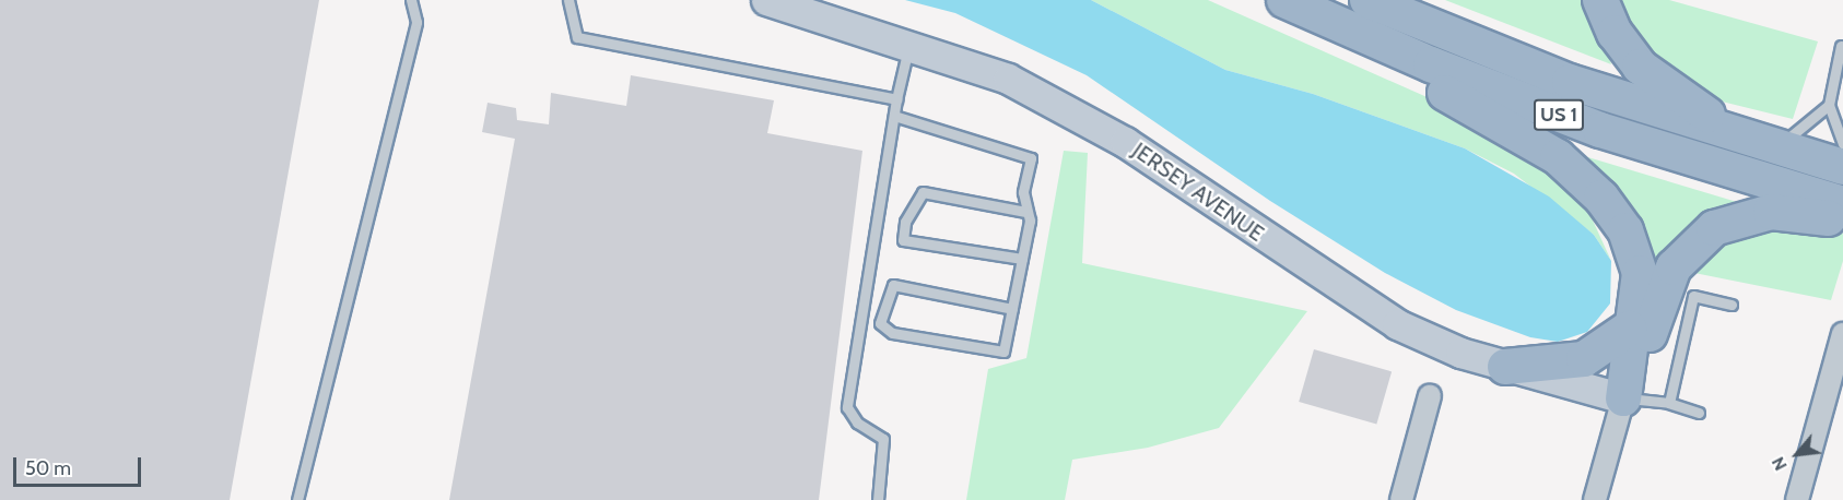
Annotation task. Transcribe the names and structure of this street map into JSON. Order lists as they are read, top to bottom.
{
  "streets": {
    "highway": ["US 1"],
    "main road": ["JERSEY AVENUE"]
  },
  "scale_bar": "50 m",
  "north": "bottom left"
}
